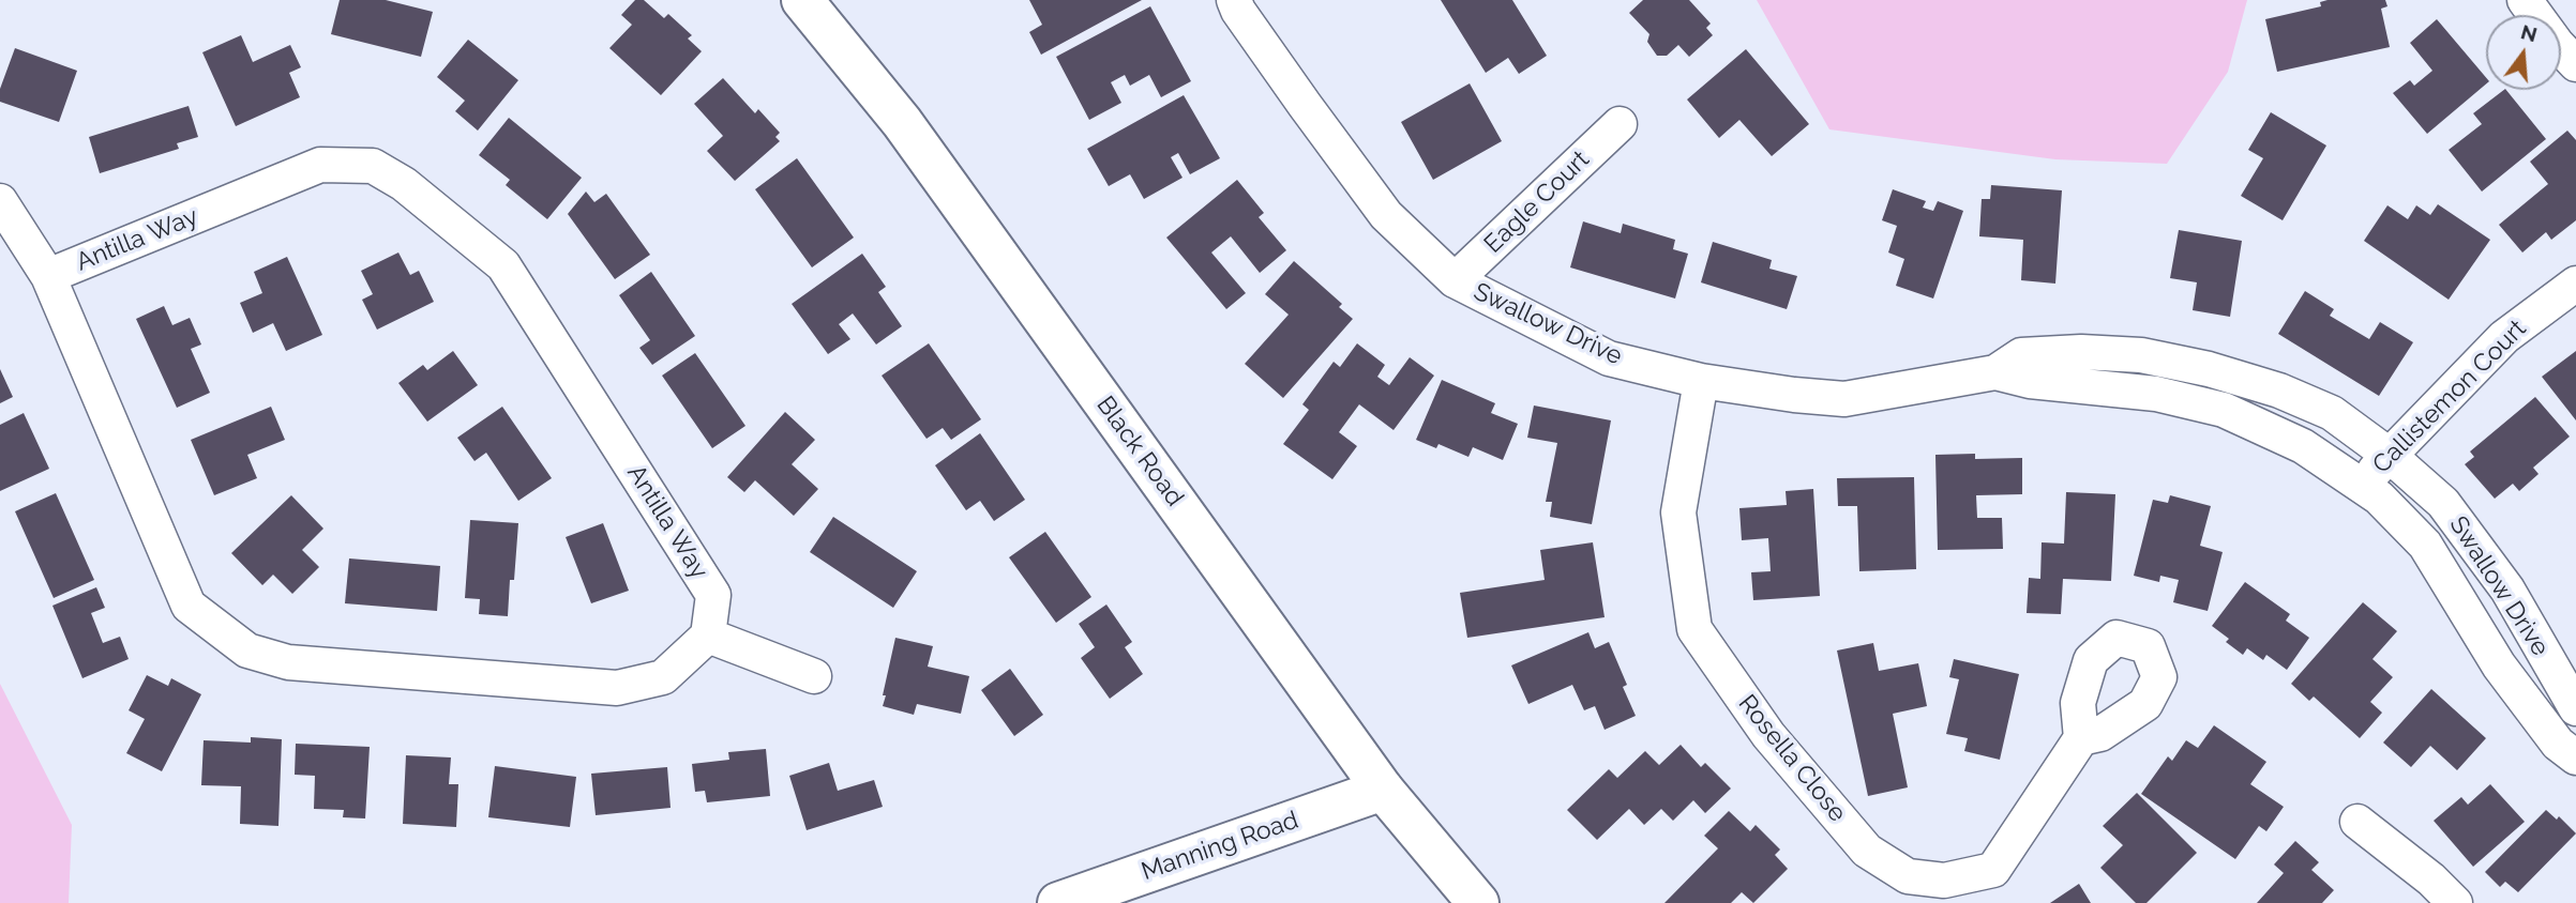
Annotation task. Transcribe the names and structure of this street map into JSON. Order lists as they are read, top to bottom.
{
  "streets": {
    "main road": ["Black Road", "Manning Road"],
    "street": [
      "Eagle Court",
      "Antilla Way",
      "Swallow Drive",
      "Callistemon Court",
      "Rosella Close"
    ]
  },
  "crossings": [
    ["Eagle Court", "Swallow Drive"],
    ["Swallow Drive", "Callistemon Court"],
    ["Swallow Drive", "Rosella Close"],
    ["Black Road", "Manning Road"]
  ],
  "north": "top"
}
